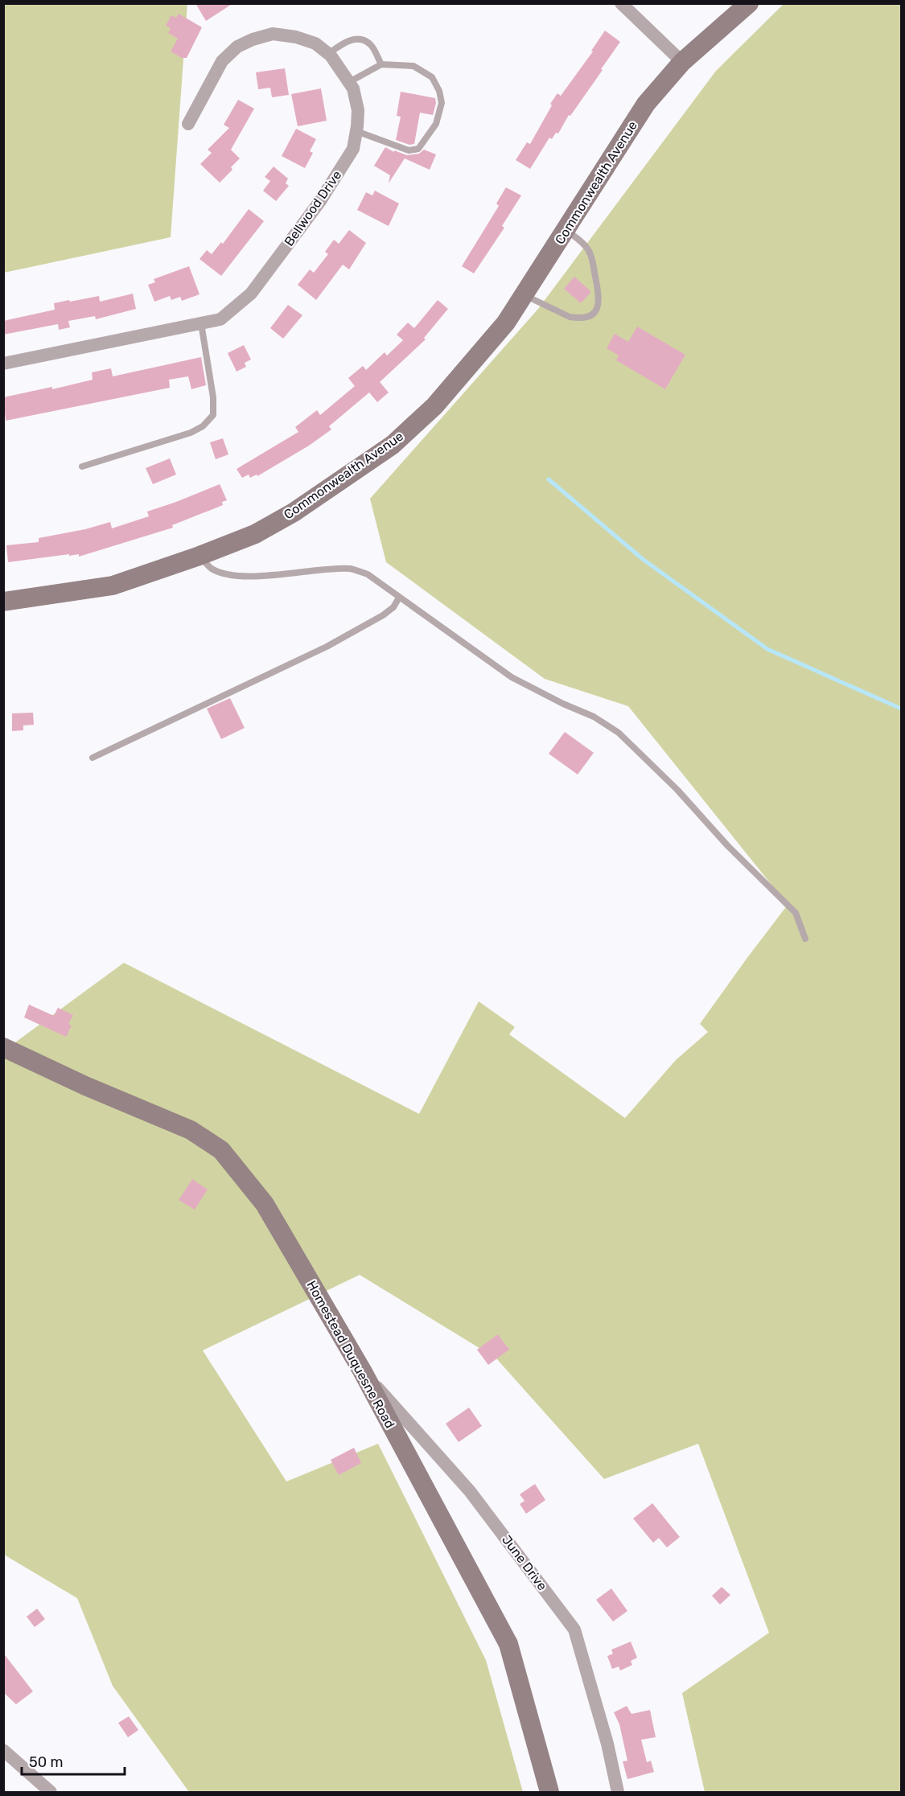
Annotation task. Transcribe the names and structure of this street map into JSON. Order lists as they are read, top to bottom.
{
  "streets": {
    "street": [
      "Commonwealth Avenue",
      "Bellwood Drive",
      "Homestead Duquesne Road",
      "June Drive"
    ]
  },
  "crossings": [
    ["Homestead Duquesne Road", "June Drive"]
  ],
  "scale_bar": "50 m"
}
